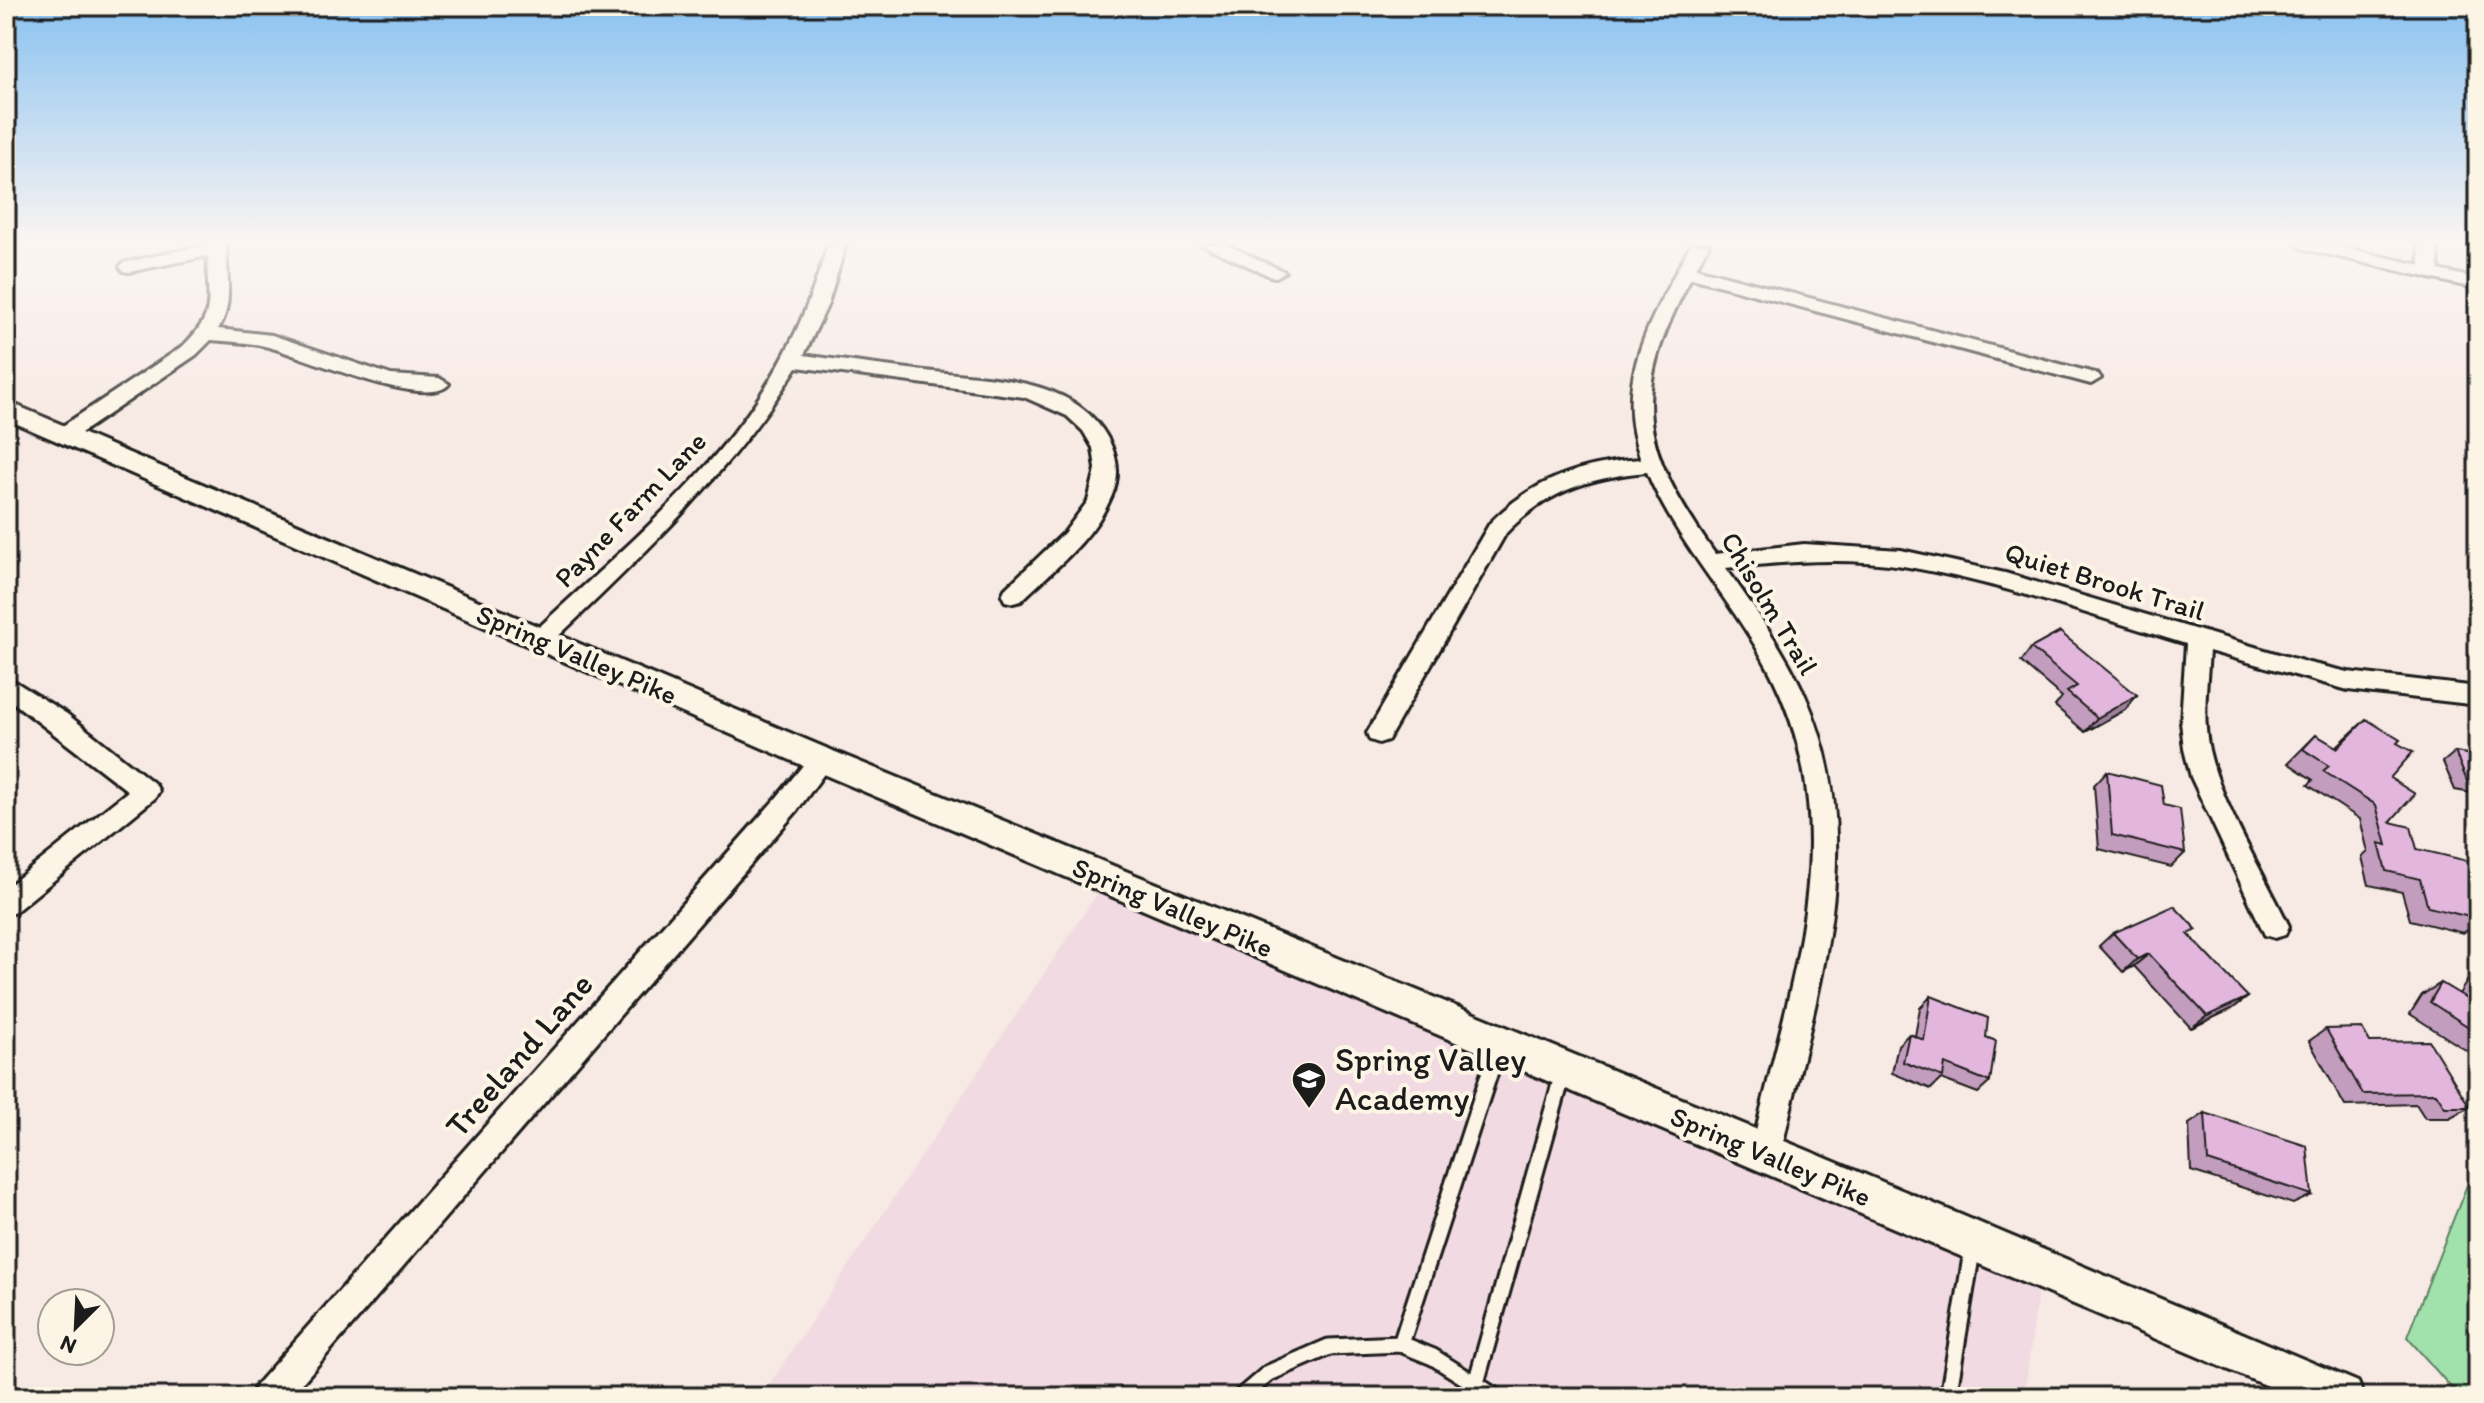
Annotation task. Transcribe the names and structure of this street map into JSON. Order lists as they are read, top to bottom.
{
  "streets": {
    "street": [
      "Payne Farm Lane",
      "Quiet Brook Trail",
      "Chisolm Trail",
      "Spring Valley Pike",
      "Treeland Lane"
    ]
  },
  "crossings": [
    ["Payne Farm Lane", "Spring Valley Pike"],
    ["Quiet Brook Trail", "Chisolm Trail"],
    ["Chisolm Trail", "Spring Valley Pike"],
    ["Spring Valley Pike", "Treeland Lane"]
  ],
  "places": {
    "school or university": ["Spring Valley Academy"]
  },
  "north": "bottom left"
}
